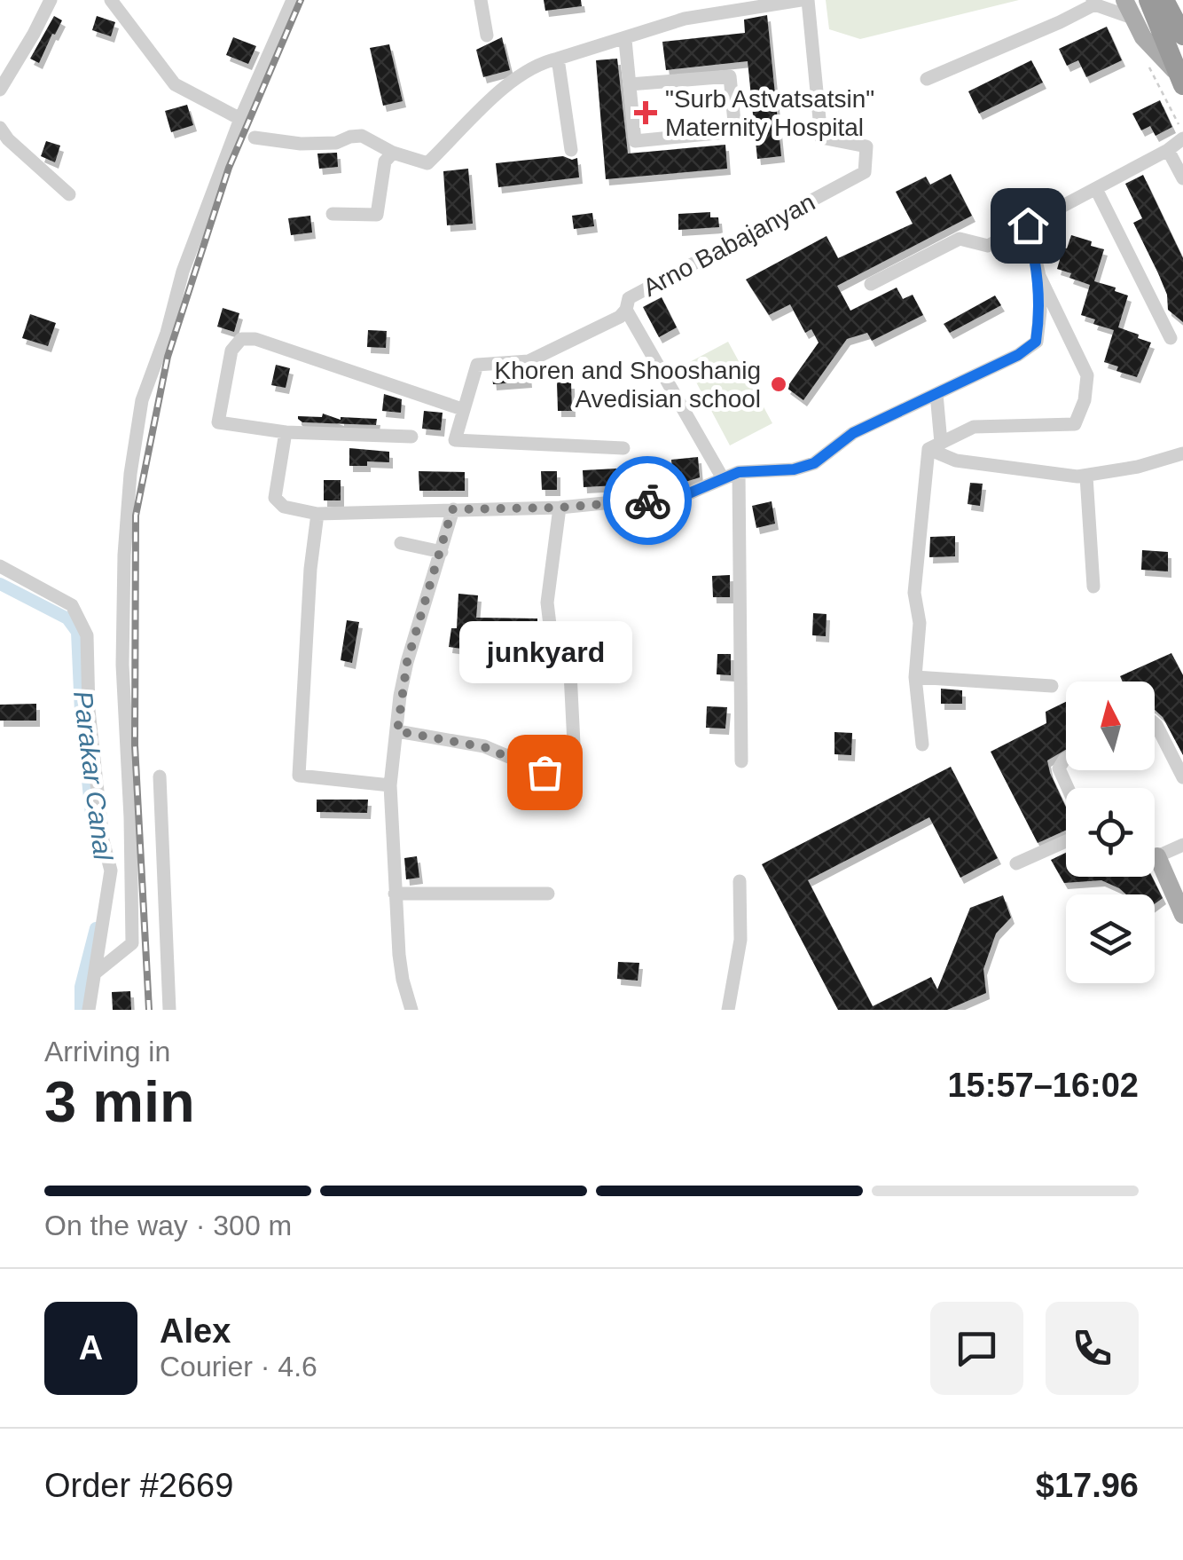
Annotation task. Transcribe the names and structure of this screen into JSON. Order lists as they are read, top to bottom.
{
  "streets": {
    "street": ["Arno Babajanyan"]
  },
  "water": ["Parakar Canal"],
  "places": {
    "health": ["\"Surb Astvatsatsin\" Maternity Hospital"],
    "other": ["Khoren and Shooshanig Avedisian school", "junkyard"]
  },
  "north": "top",
  "page": {
    "bubble": "junkyard",
    "heading": ["3 min", "Arriving in", "15:57–16:02"],
    "panel": [
      "Alex",
      "Courier · 4.6",
      "Order #2669",
      "$17.96"
    ],
    "bar": "On the way · 300 m",
    "round": "A"
  }
}
